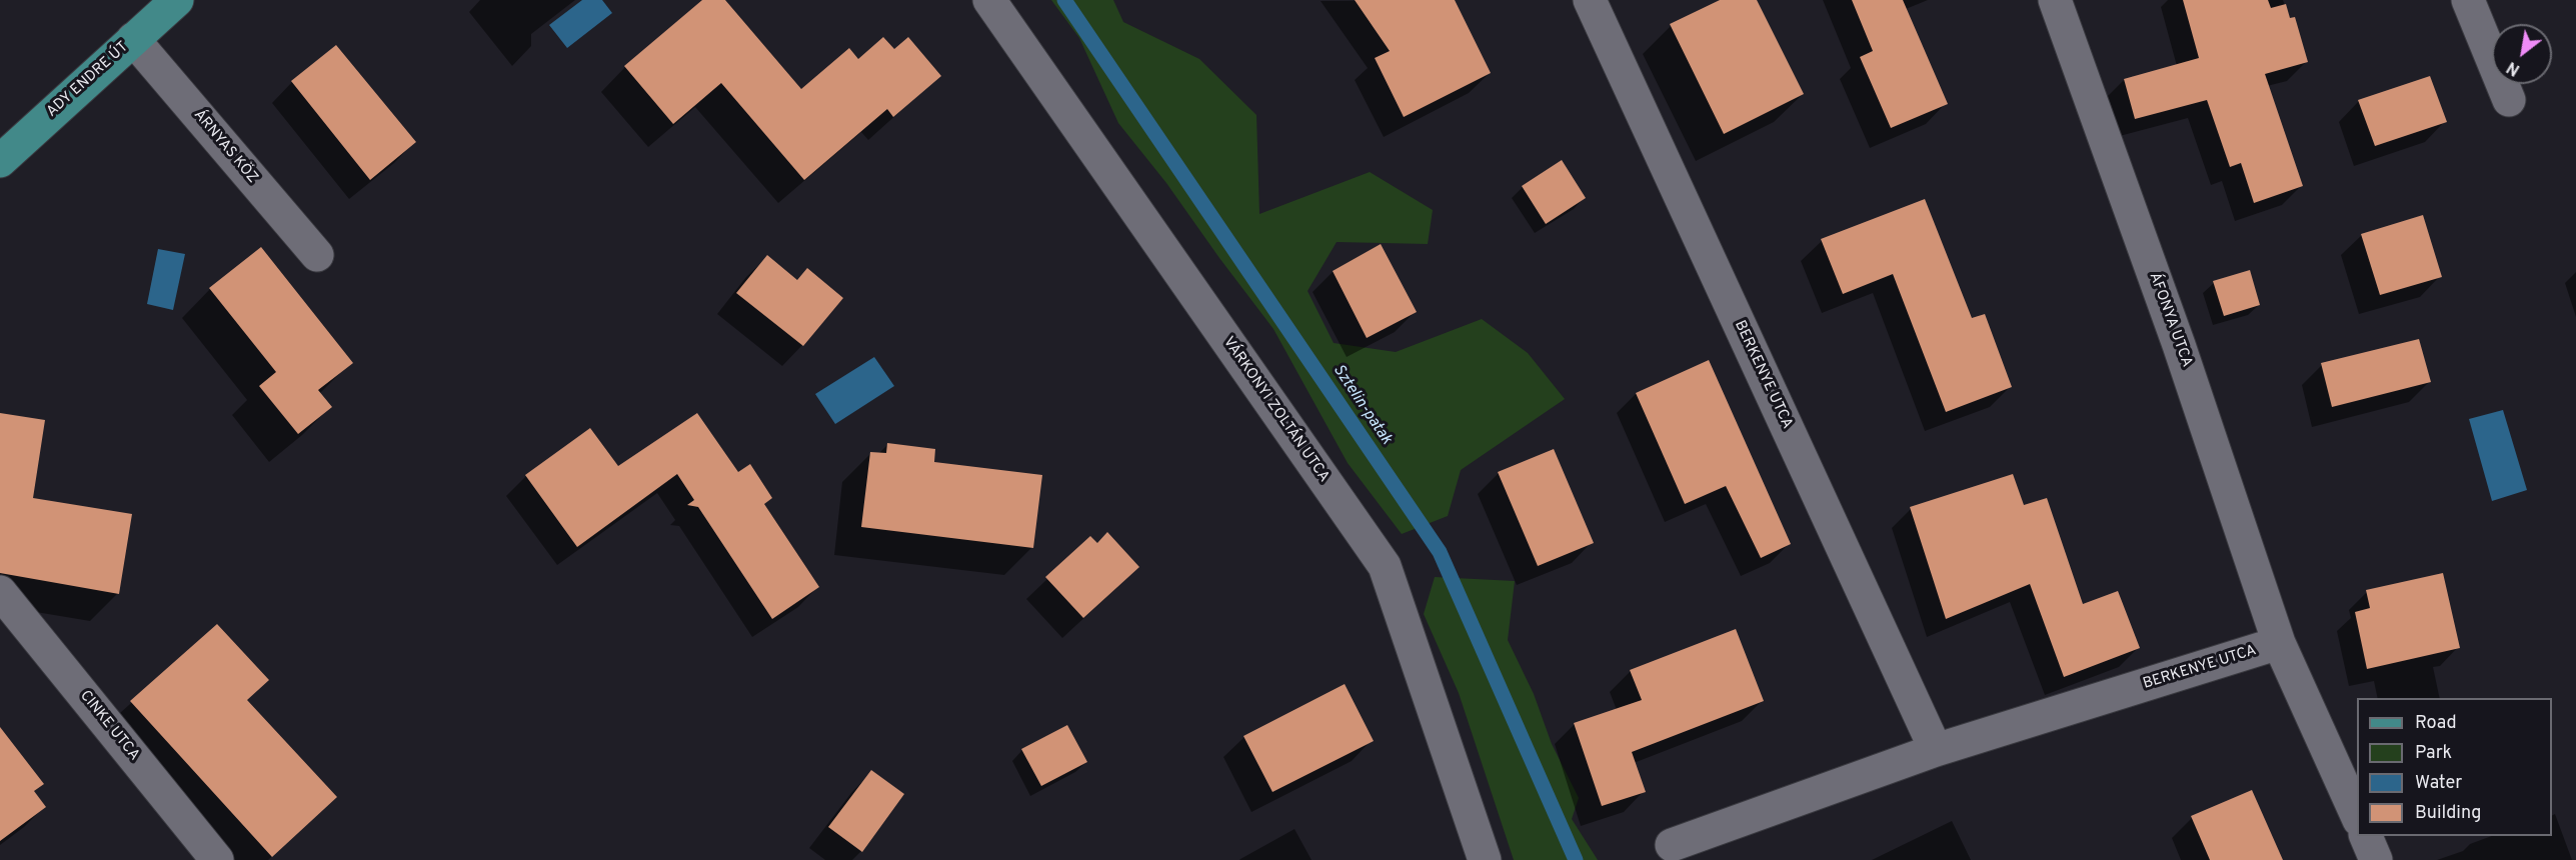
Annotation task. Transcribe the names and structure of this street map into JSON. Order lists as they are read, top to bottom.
{
  "streets": {
    "main road": ["ADY ENDRE ÚT"],
    "street": [
      "ÁRNYAS KÖZ",
      "ÁFONYA UTCA",
      "BERKENYE UTCA",
      "VÁRKONYI ZOLTÁN UTCA",
      "CINKE UTCA"
    ]
  },
  "crossings": [
    ["ADY ENDRE ÚT", "ÁRNYAS KÖZ"],
    ["ÁFONYA UTCA", "BERKENYE UTCA"]
  ],
  "water": ["Sztelin-patak"],
  "legend": [
    "Road",
    "Park",
    "Water",
    "Building"
  ],
  "north": "bottom left"
}
